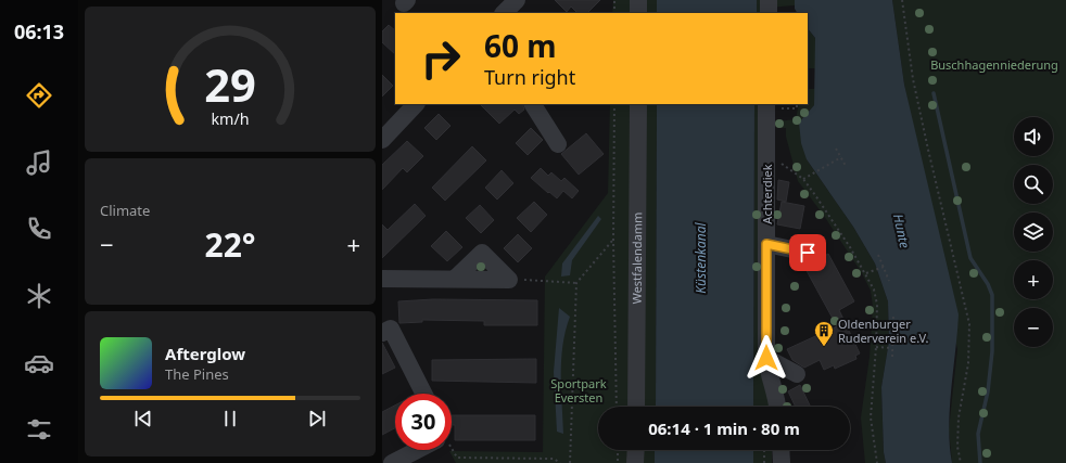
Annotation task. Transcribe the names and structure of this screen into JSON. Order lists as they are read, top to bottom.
{
  "streets": {
    "street": ["Achterdiek", "Westfalendamm"]
  },
  "water": ["Hunte", "Küstenkanal"],
  "parks": ["Buschhagenniederung", "Sportpark Eversten"],
  "places": {
    "building": ["Oldenburger Ruderverein e.V."]
  },
  "page": {
    "tabs": "06:13",
    "turn": ["60 m", "Turn right"],
    "map_buttons": ["+", "−"],
    "tile": "Climate",
    "heat": ["−", "22°", "+"],
    "song": ["Afterglow", "The Pines"],
    "limit": "30",
    "trip": "06:14 · 1 min · 80 m",
    "gauge": ["29", "km/h"]
  }
}
